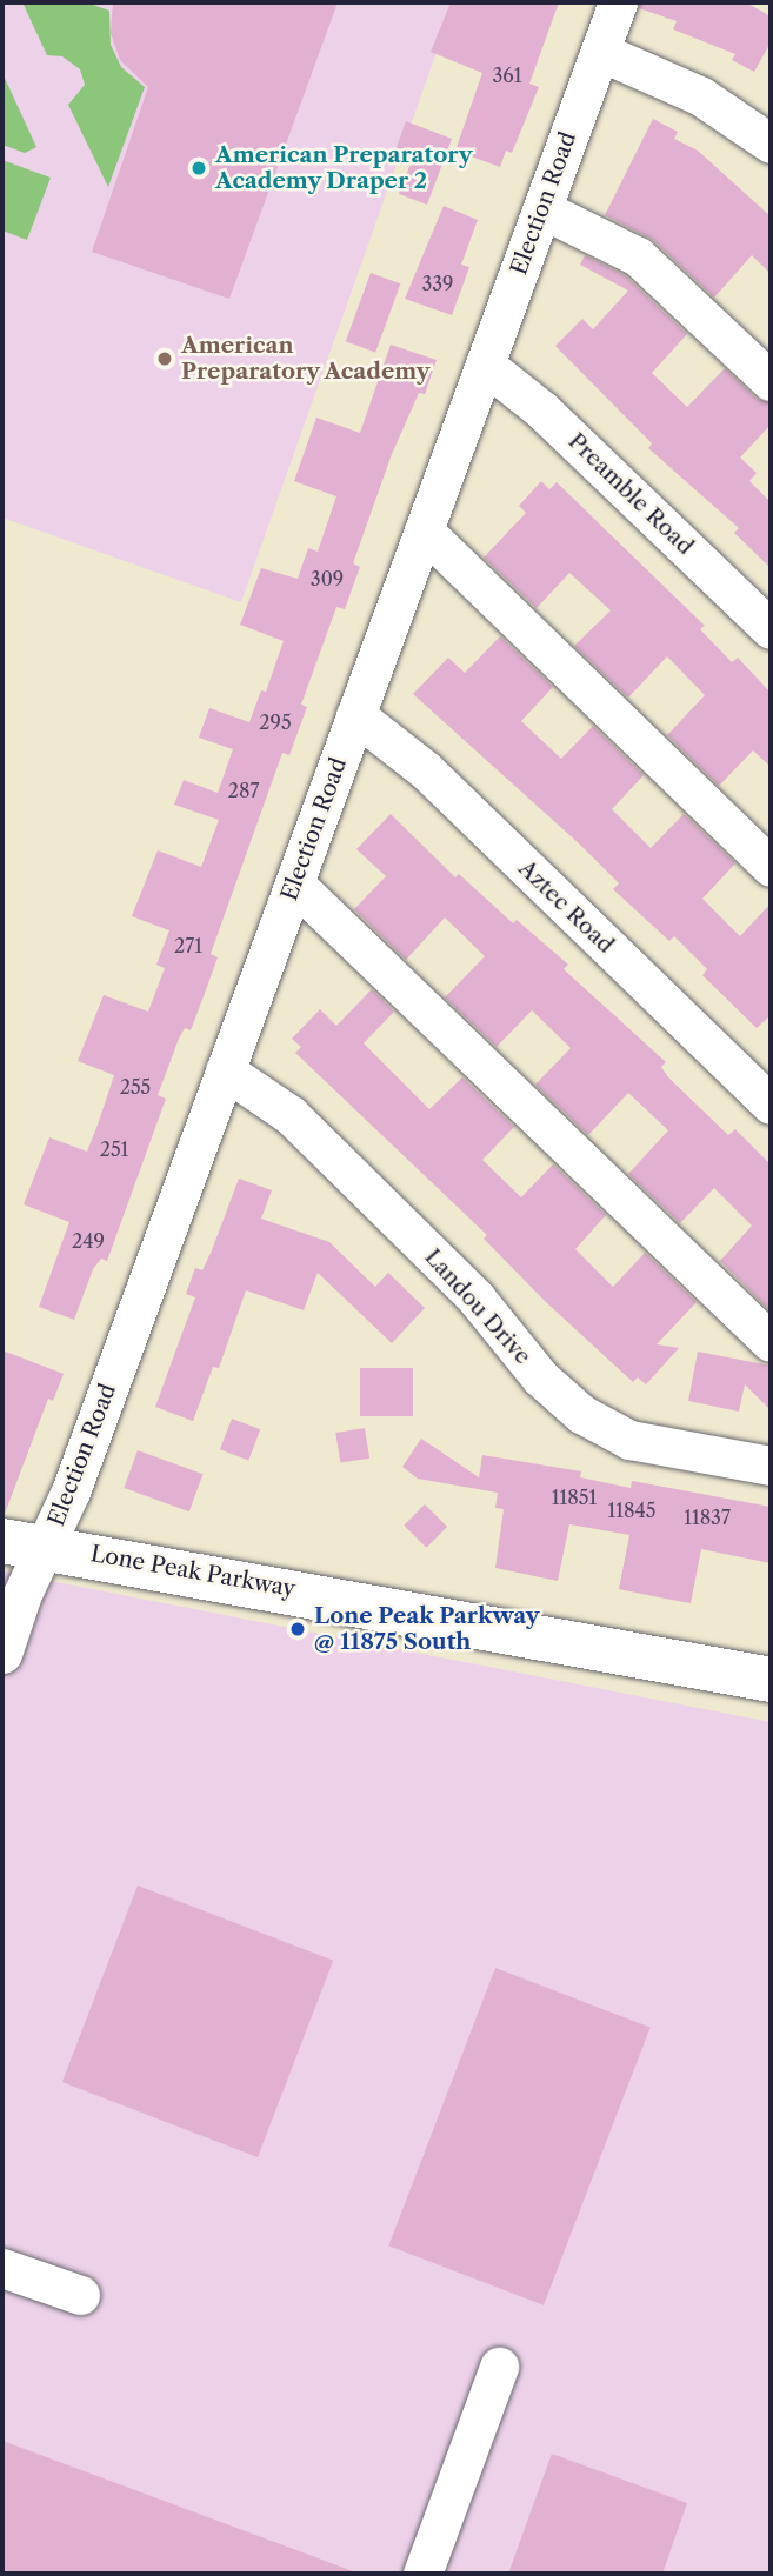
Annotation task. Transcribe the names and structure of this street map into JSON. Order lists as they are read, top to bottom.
{
  "streets": {
    "main road": ["Lone Peak Parkway"],
    "street": [
      "Election Road",
      "Preamble Road",
      "Aztec Road",
      "Landou Drive"
    ]
  },
  "crossings": [
    ["Election Road", "Preamble Road"],
    ["Election Road", "Aztec Road"],
    ["Election Road", "Landou Drive"],
    ["Election Road", "Lone Peak Parkway"]
  ],
  "places": ["American Preparatory Academy Draper 2", "American Preparatory Academy", "Lone Peak Parkway @ 11875 South"],
  "house_numbers": [
    "361",
    "339",
    "309",
    "295",
    "287",
    "271",
    "255",
    "251",
    "249",
    "11851",
    "11845",
    "11837"
  ]
}
